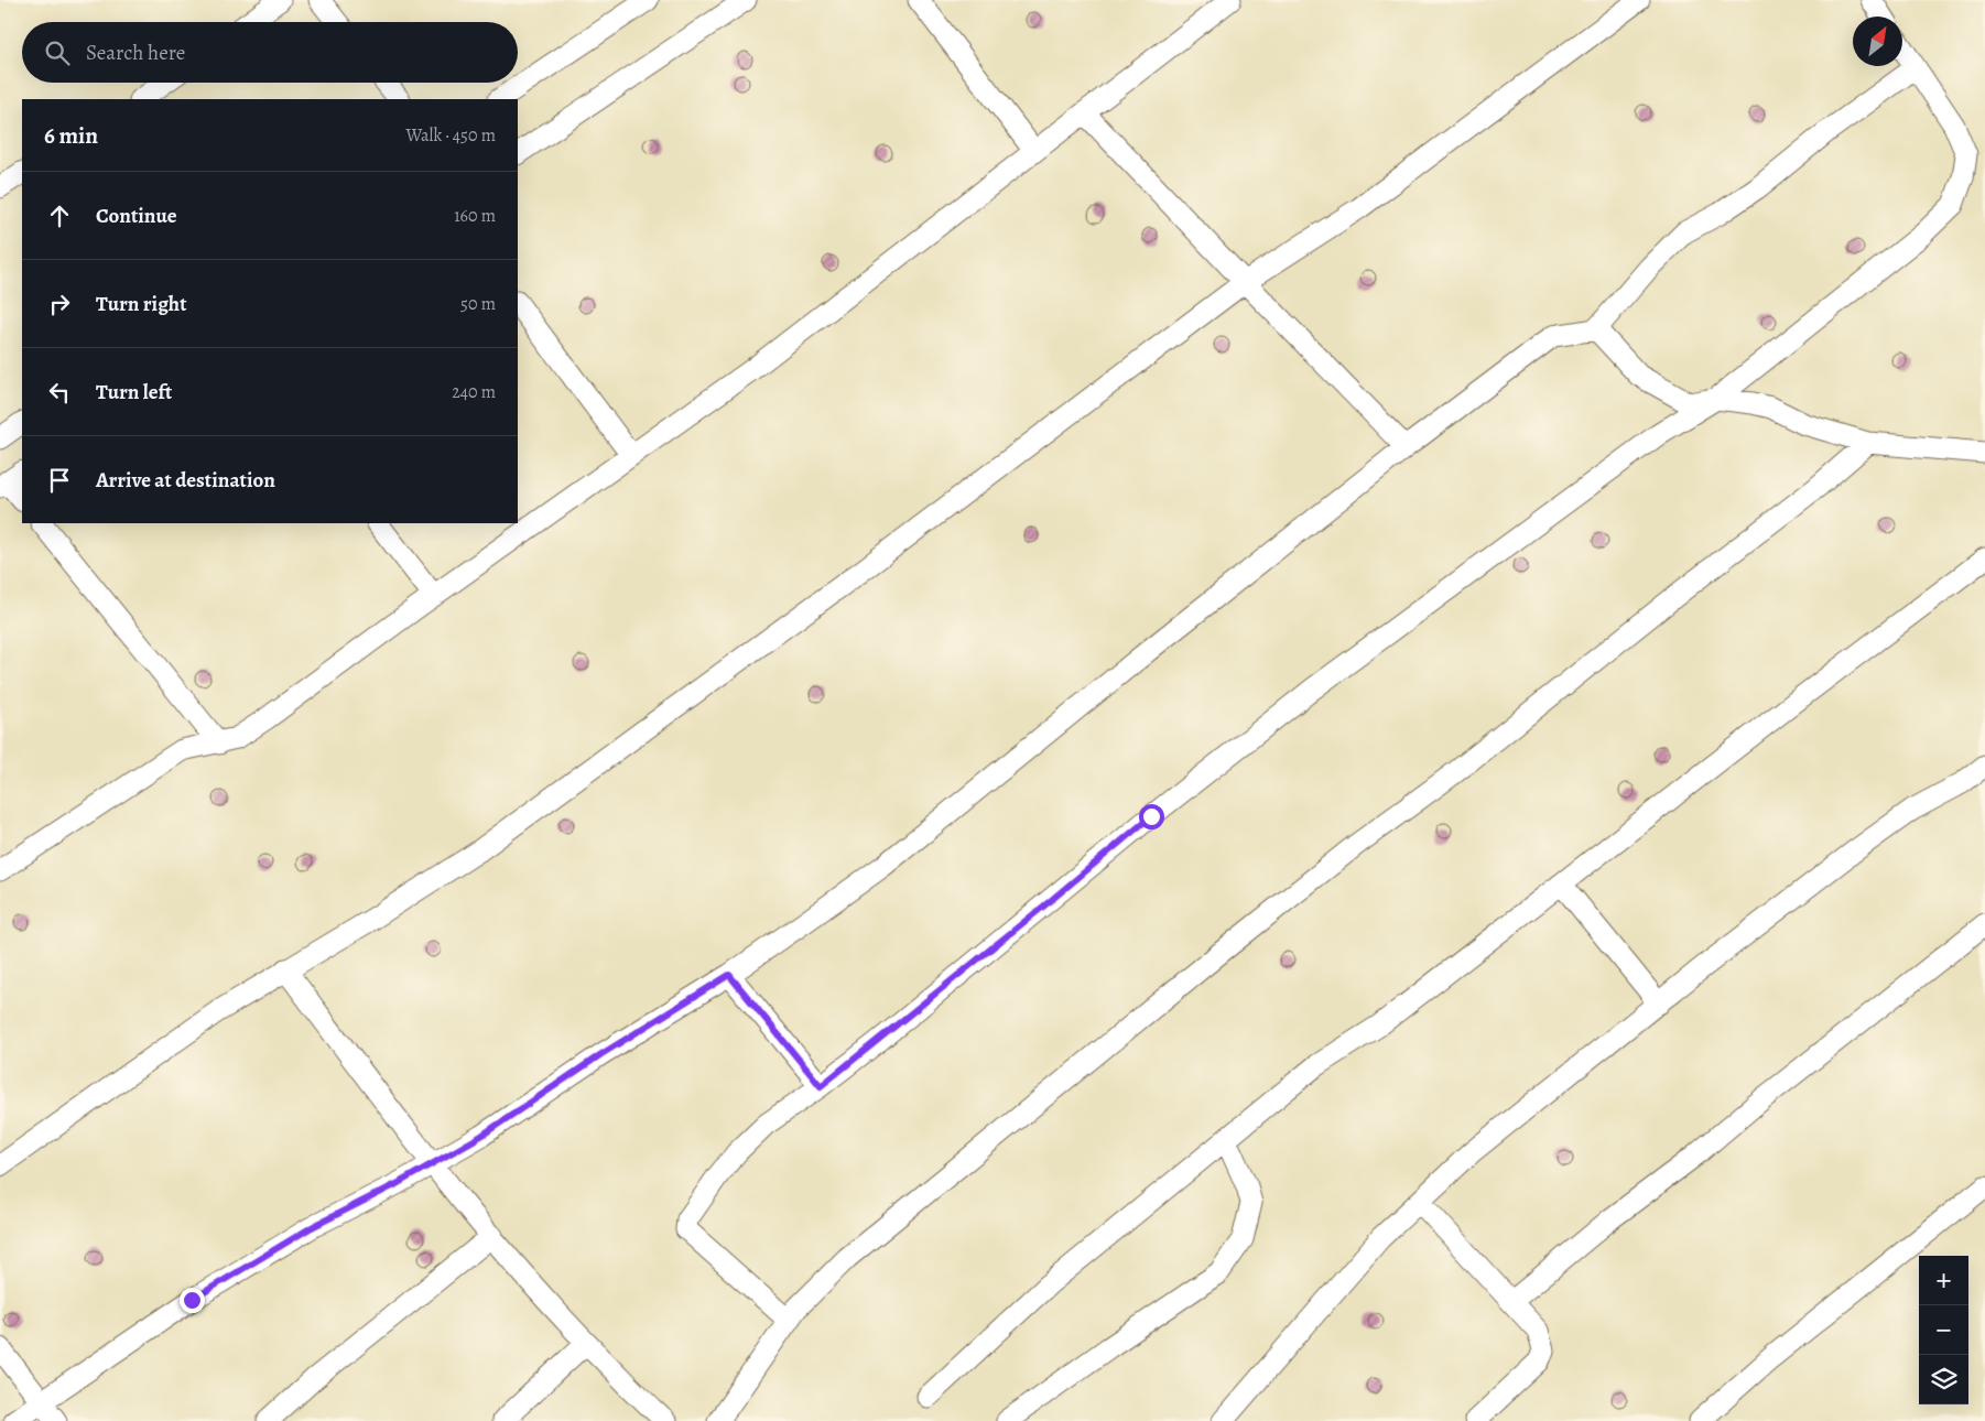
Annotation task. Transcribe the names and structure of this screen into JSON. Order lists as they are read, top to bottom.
{
  "north": "top right",
  "page": {
    "search": "Search here",
    "heading": ["6 min", "Walk · 450 m"],
    "list": [
      ["Continue", "160 m"],
      ["Turn right", "50 m"],
      ["Turn left", "240 m"],
      "Arrive at destination"
    ],
    "map_buttons": ["+", "−"]
  }
}
